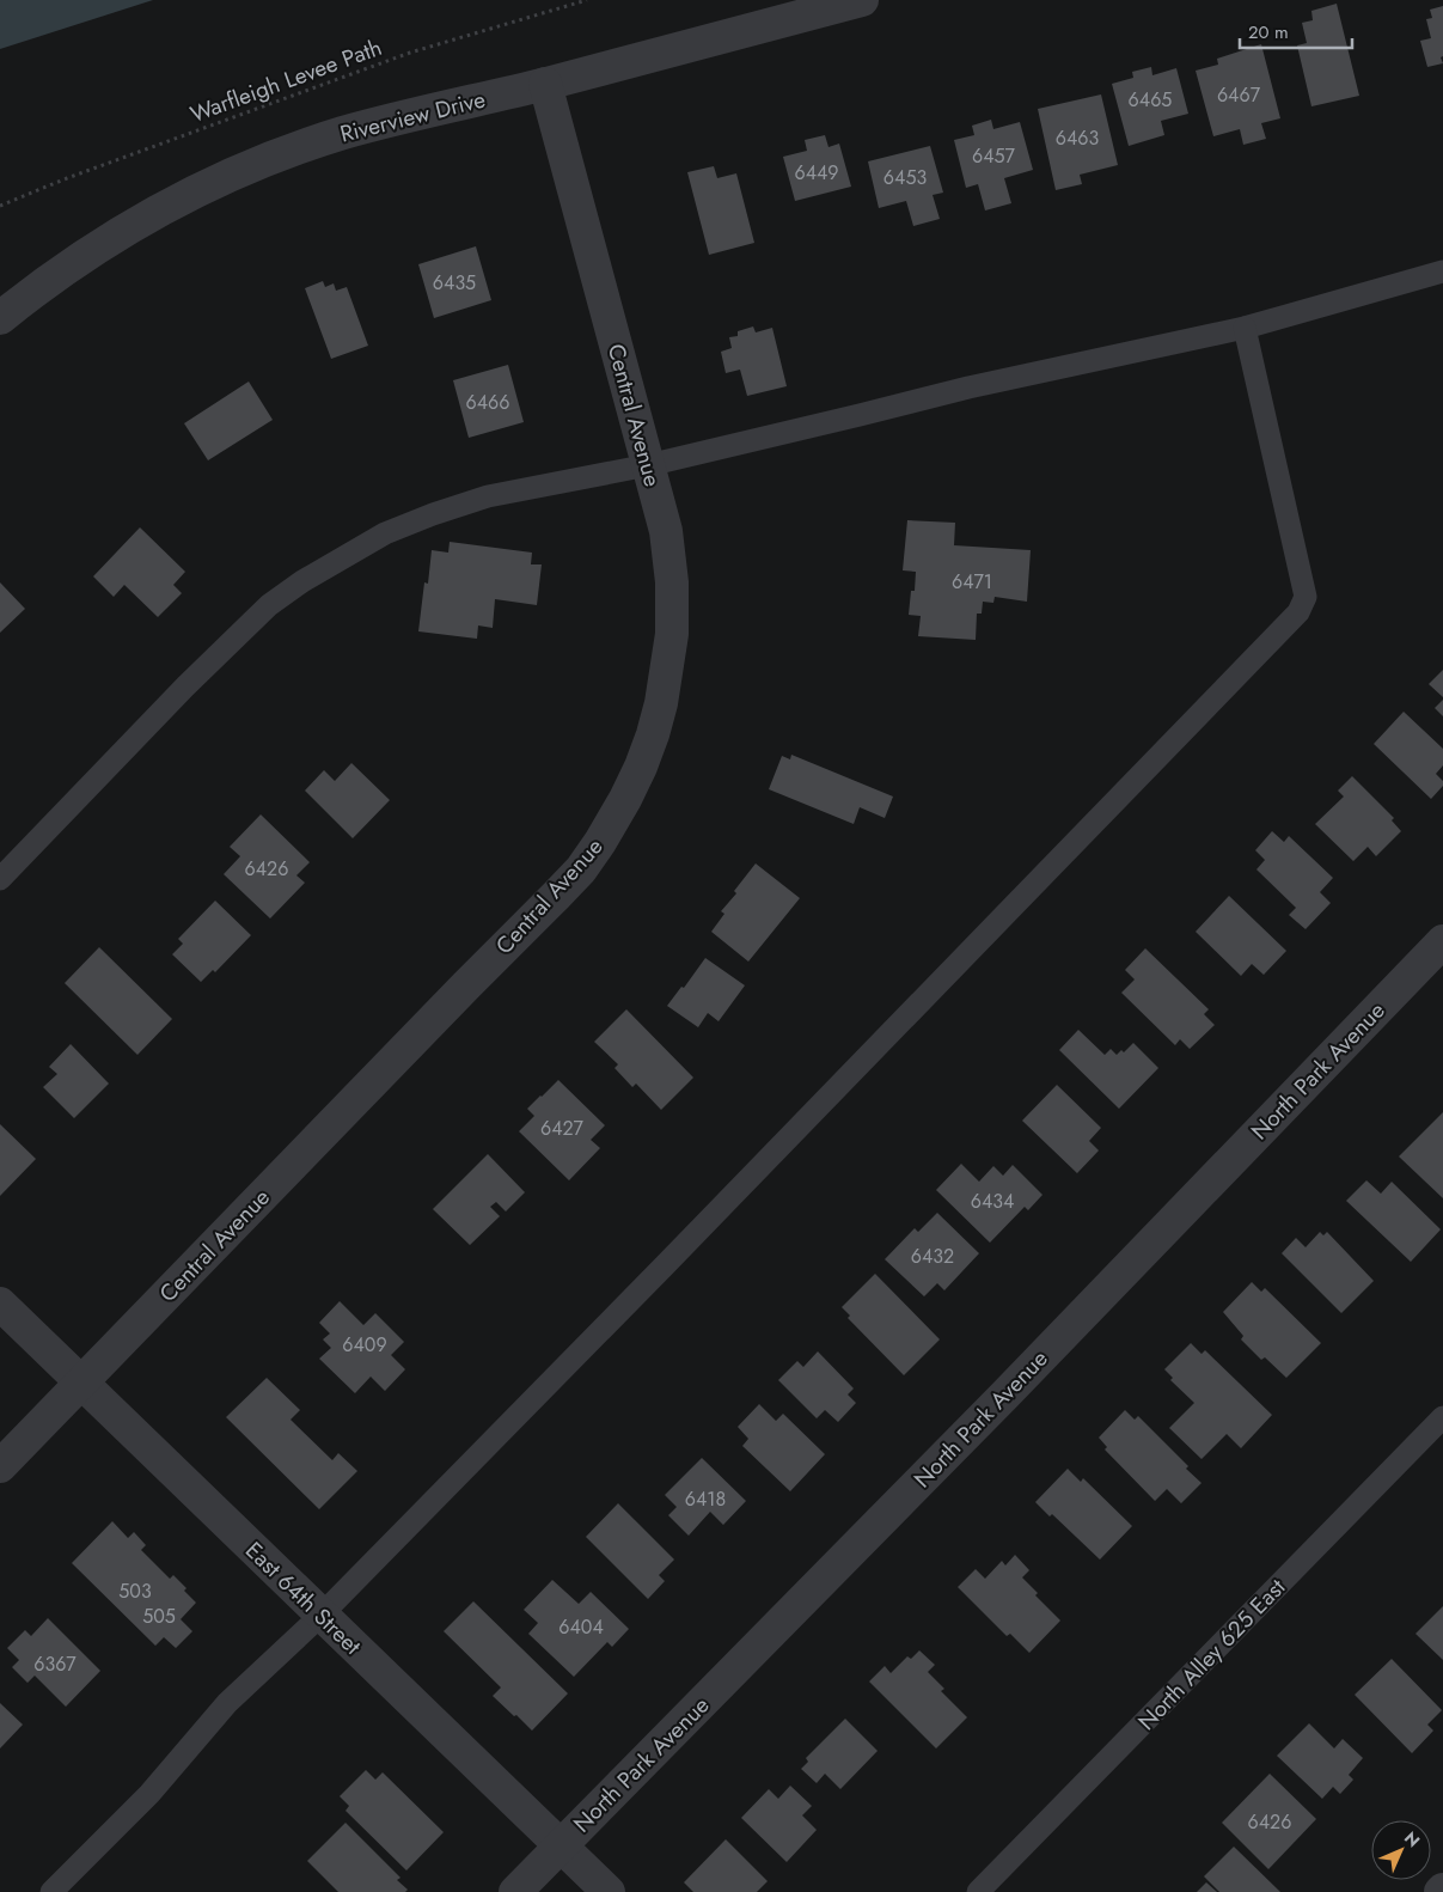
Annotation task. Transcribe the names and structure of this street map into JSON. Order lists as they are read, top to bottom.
{
  "streets": {
    "street": [
      "Riverview Drive",
      "Central Avenue",
      "North Park Avenue",
      "East 64th Street"
    ],
    "lane": ["North Alley 625 East"],
    "path": ["Warfleigh Levee Path"]
  },
  "crossings": [
    ["Riverview Drive", "Central Avenue"],
    ["Central Avenue", "East 64th Street"],
    ["North Park Avenue", "East 64th Street"]
  ],
  "house_numbers": [
    "6467",
    "6465",
    "6463",
    "6457",
    "6449",
    "6453",
    "6435",
    "6466",
    "6471",
    "6426",
    "6427",
    "6434",
    "6432",
    "6409",
    "6418",
    "503",
    "505",
    "6404",
    "6367",
    "6426"
  ],
  "scale_bar": "20 m",
  "north": "top right"
}
